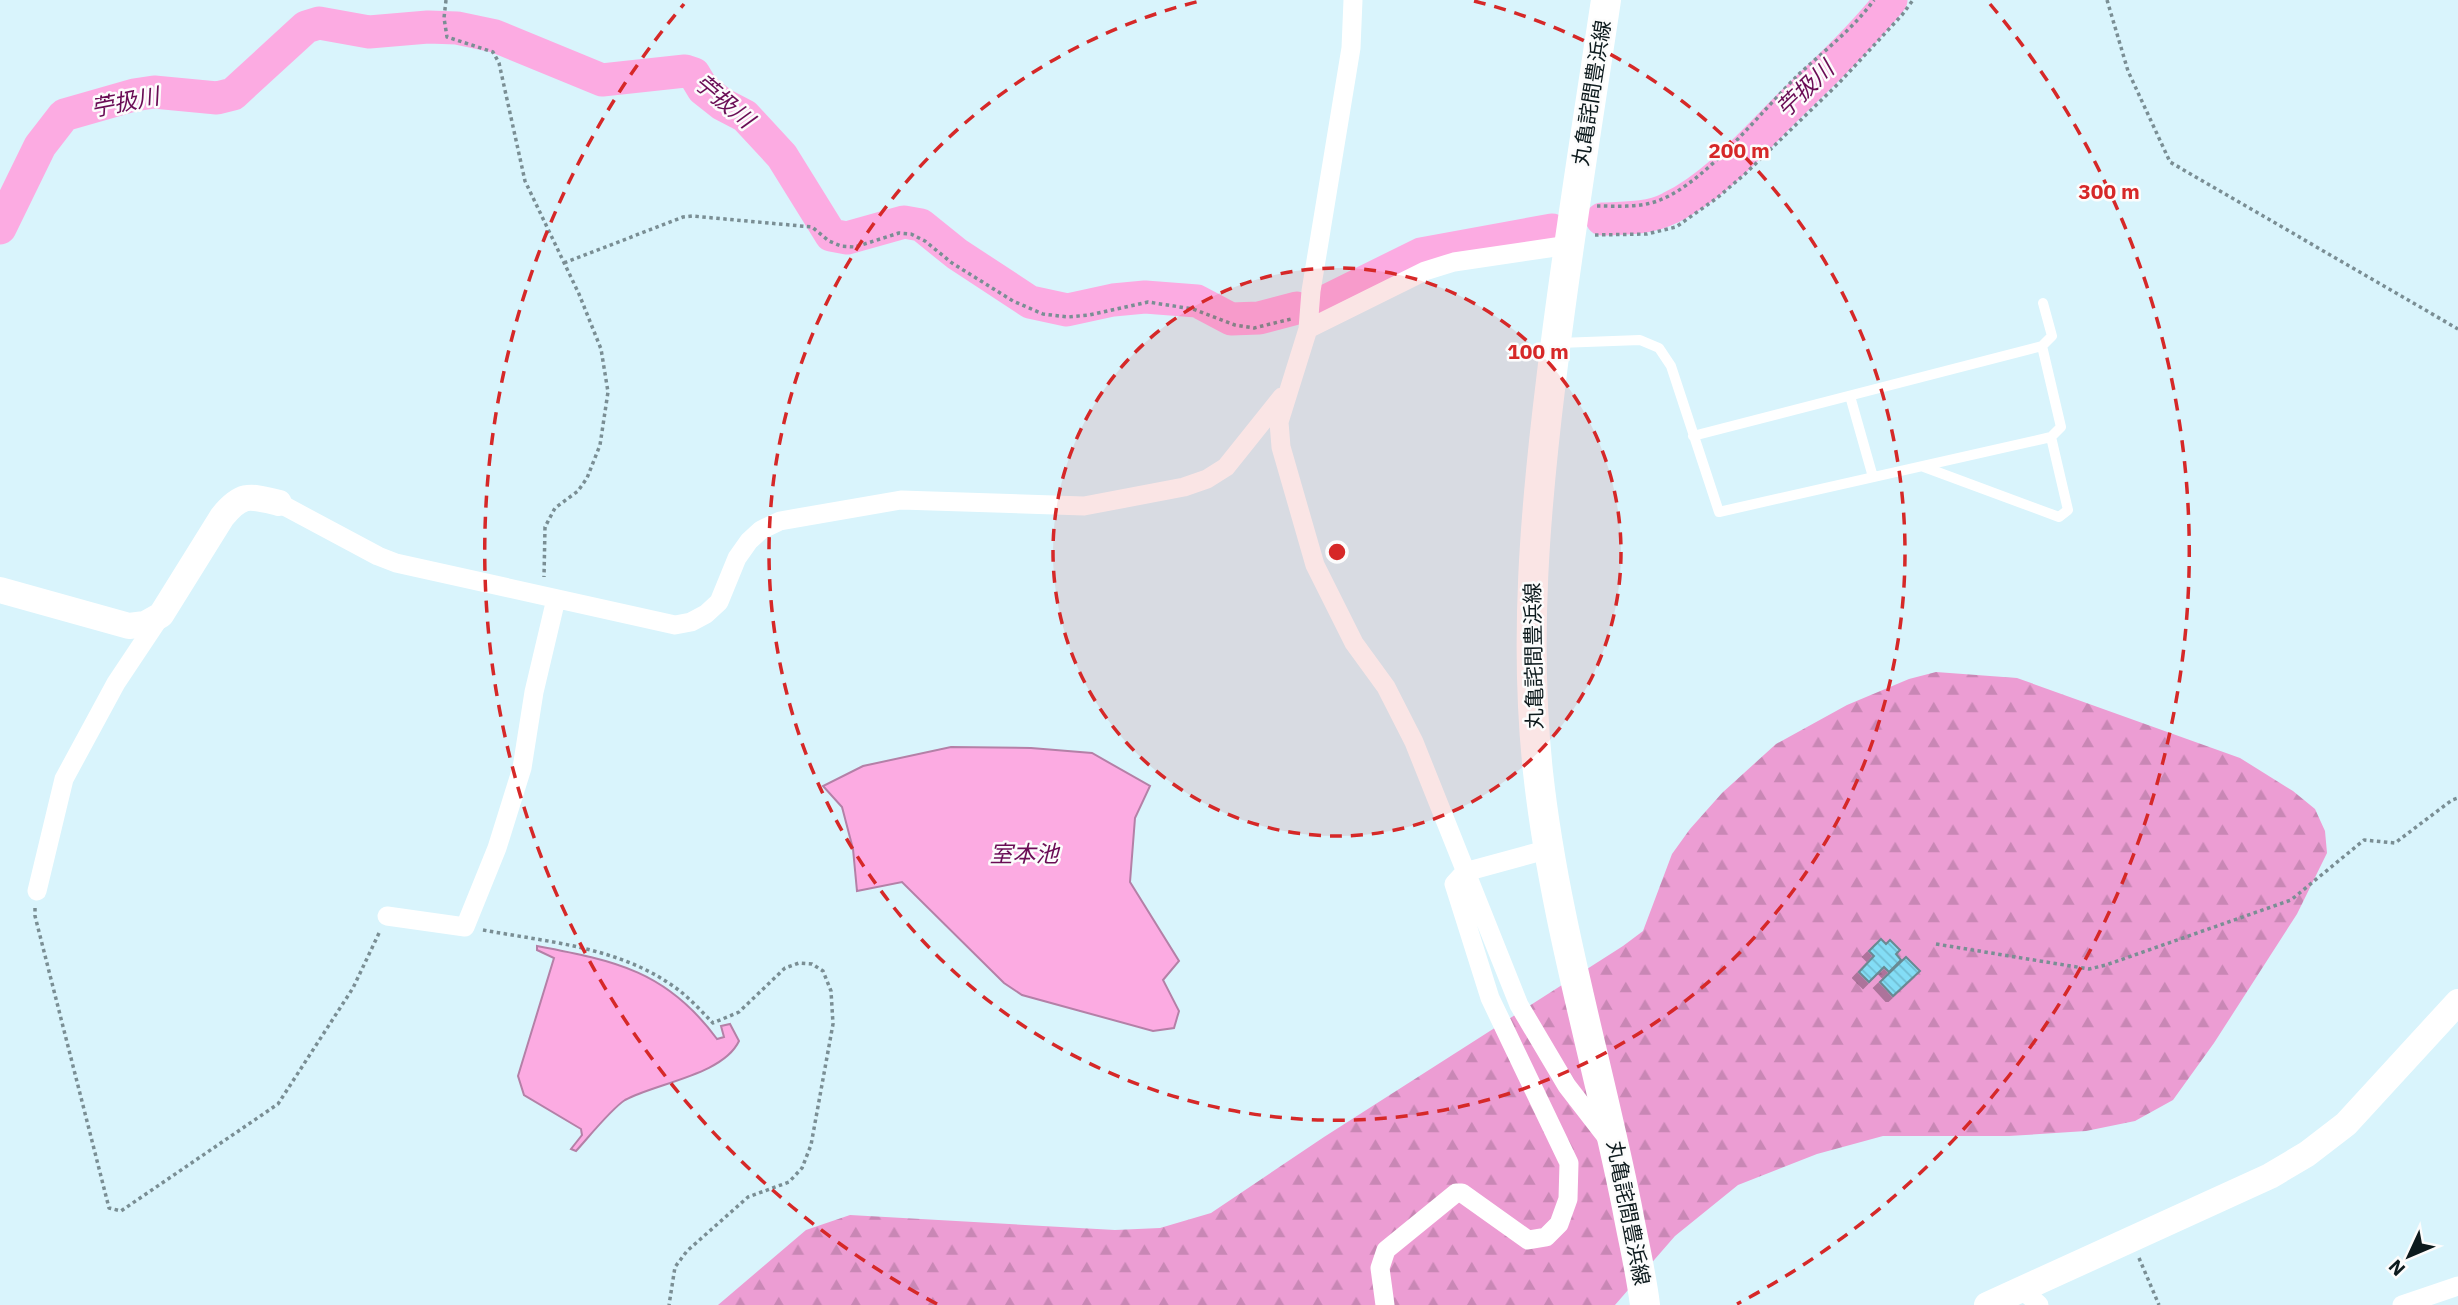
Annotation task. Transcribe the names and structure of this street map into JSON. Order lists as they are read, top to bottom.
{
  "streets": {
    "main road": ["丸亀詫間豊浜線"]
  },
  "water": ["苧扱川", "室本池"],
  "north": "bottom left",
  "rings": ["200 m", "300 m", "100 m"]
}
